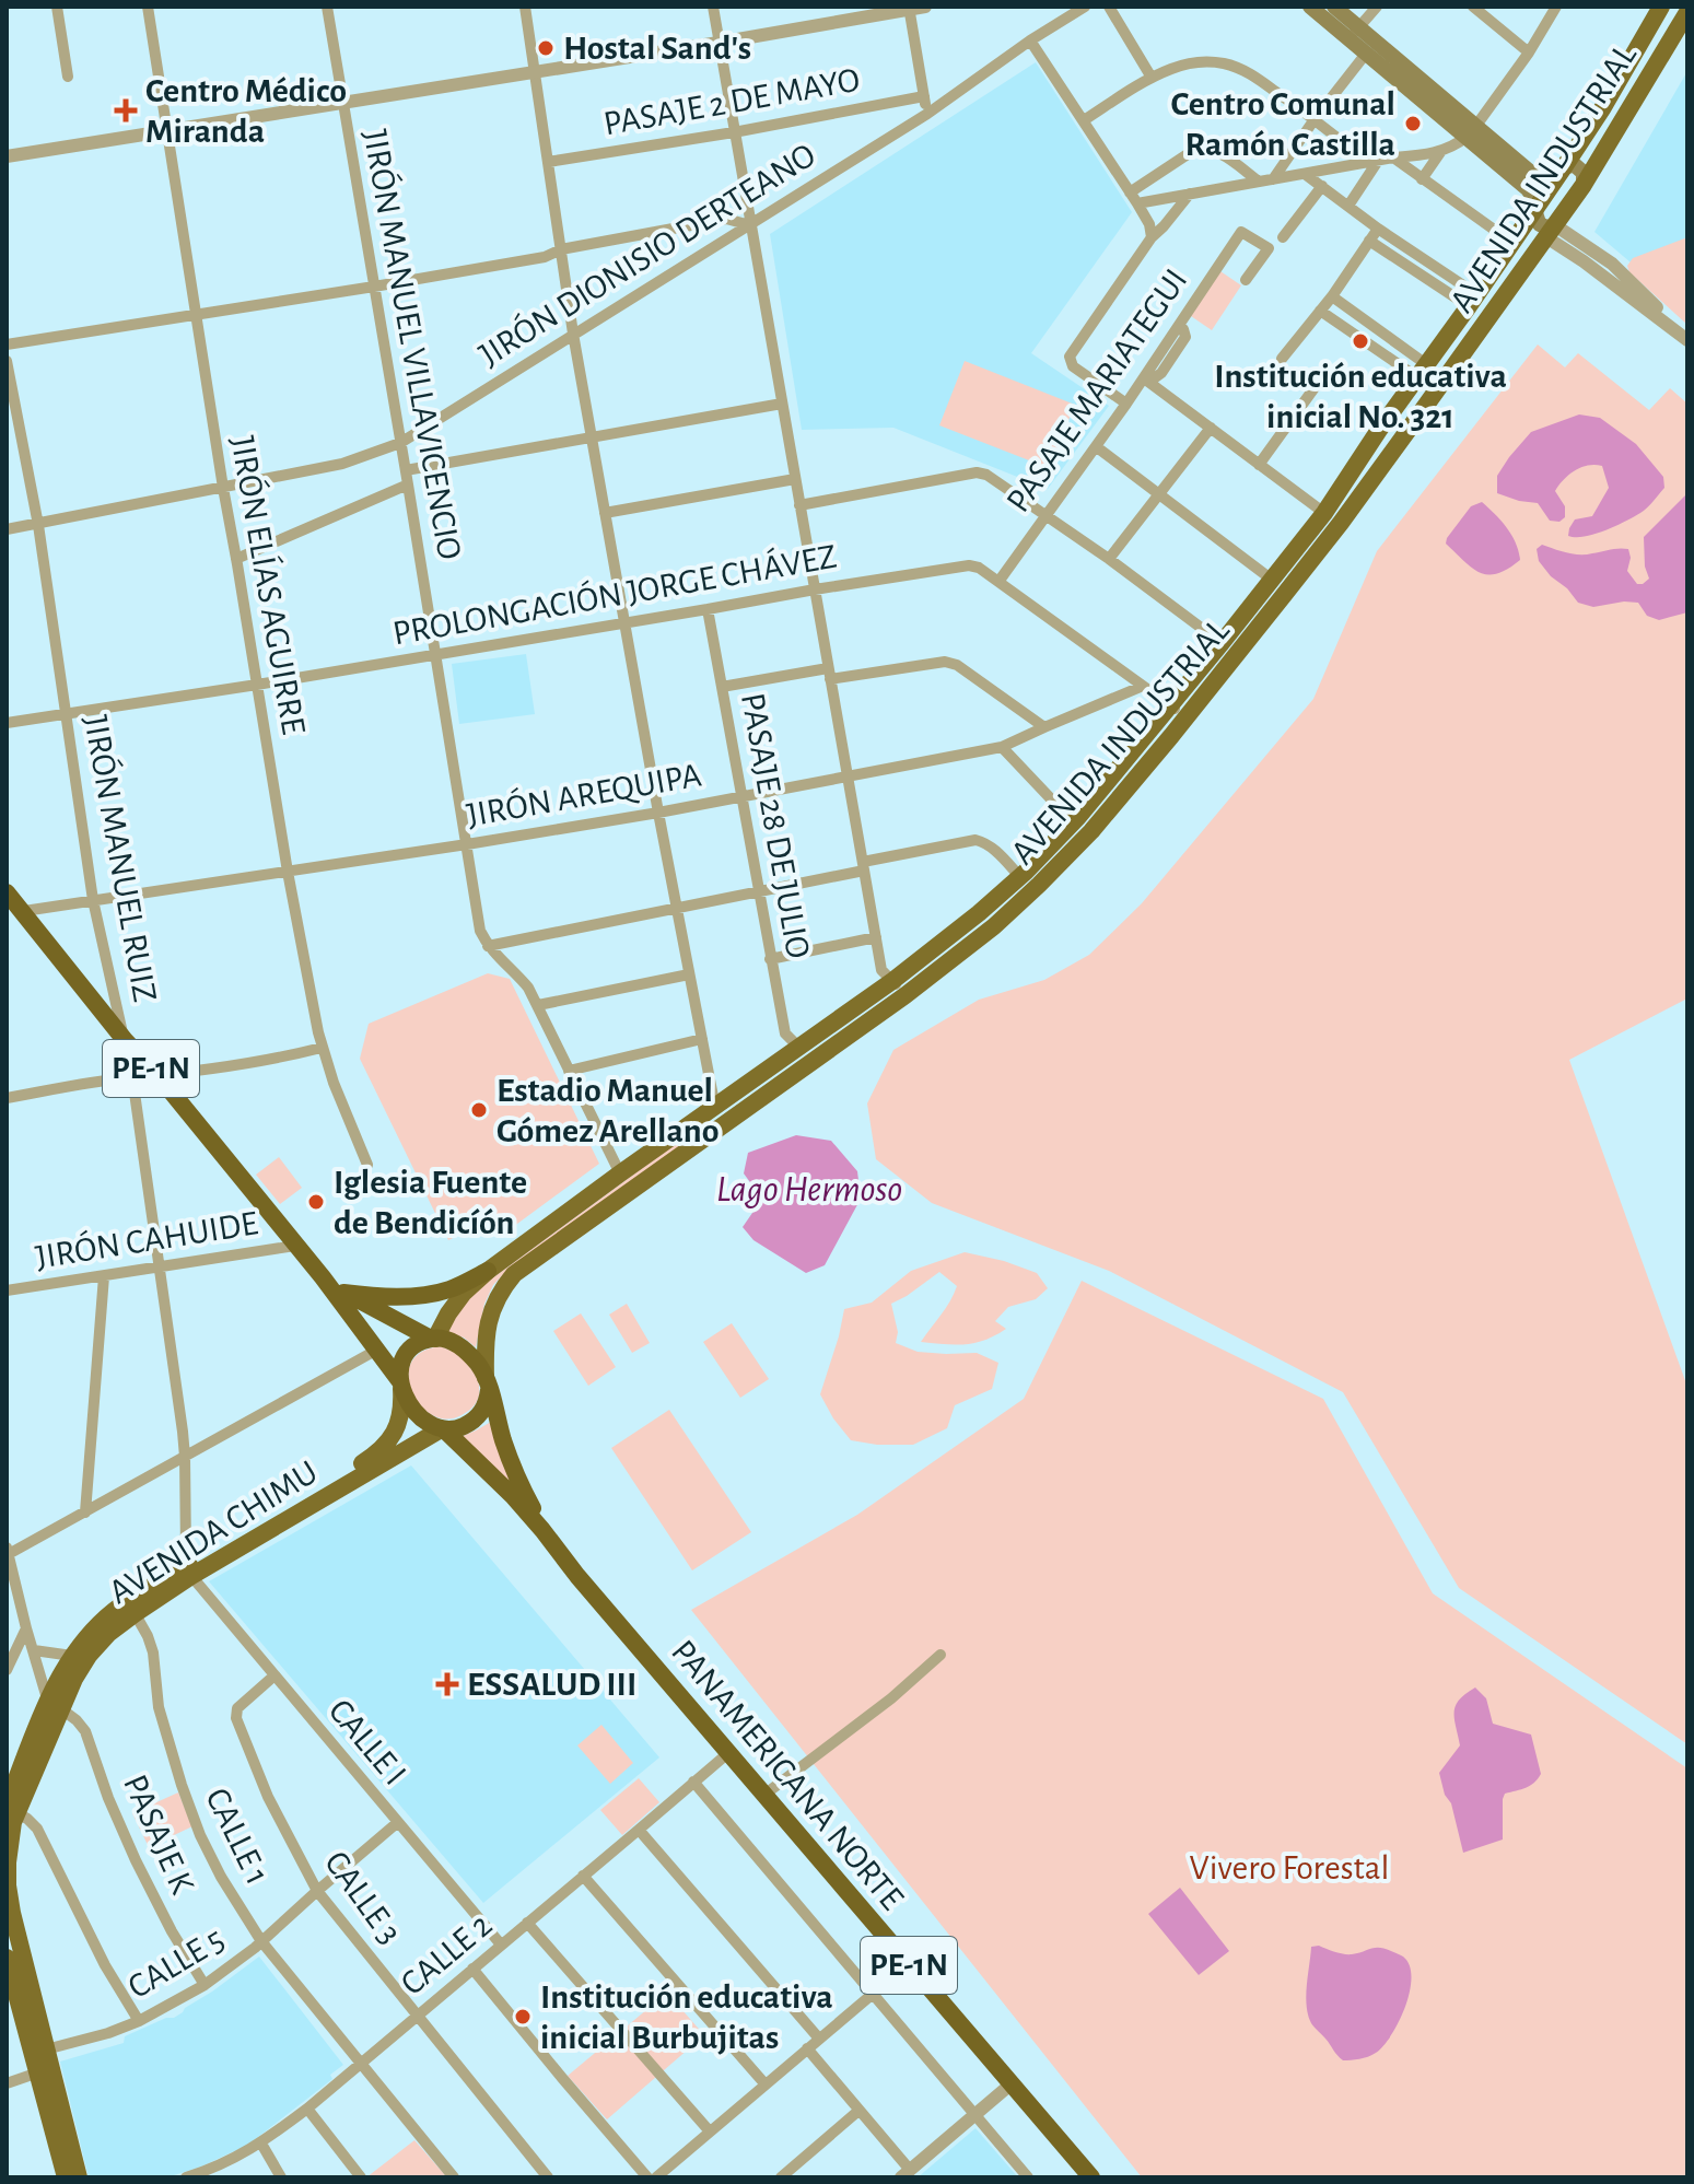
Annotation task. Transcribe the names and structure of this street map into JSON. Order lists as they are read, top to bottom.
{
  "streets": {
    "highway": ["PE-1N", "PANAMERICANA NORTE"],
    "main road": ["AVENIDA INDUSTRIAL", "AVENIDA CHIMU"],
    "street": [
      "PASAJE 2 DE MAYO",
      "JIRÓN DIONISIO DERTEANO",
      "JIRÓN MANUEL VILLAVICENCIO",
      "PASAJE MARIATEGUI",
      "JIRÓN ELÍAS AGUIRRE",
      "PROLONGACIÓN JORGE CHÁVEZ",
      "JIRÓN AREQUIPA",
      "PASAJE 28 DE JULIO",
      "JIRÓN MANUEL RUIZ",
      "JIRÓN CAHUIDE",
      "CALLE I",
      "PASAJE K",
      "CALLE 1",
      "CALLE 3",
      "CALLE 2",
      "CALLE 5"
    ]
  },
  "crossings": [
    ["AVENIDA INDUSTRIAL", "JIRÓN MANUEL VILLAVICENCIO"],
    ["AVENIDA INDUSTRIAL", "PROLONGACIÓN JORGE CHÁVEZ"],
    ["AVENIDA INDUSTRIAL", "PASAJE 28 DE JULIO"],
    ["AVENIDA INDUSTRIAL", "PE-1N"],
    ["AVENIDA INDUSTRIAL", "AVENIDA CHIMU"],
    ["AVENIDA INDUSTRIAL", "PANAMERICANA NORTE"],
    ["JIRÓN DIONISIO DERTEANO", "JIRÓN MANUEL VILLAVICENCIO"],
    ["JIRÓN DIONISIO DERTEANO", "JIRÓN ELÍAS AGUIRRE"],
    ["JIRÓN DIONISIO DERTEANO", "JIRÓN MANUEL RUIZ"],
    ["JIRÓN MANUEL VILLAVICENCIO", "PROLONGACIÓN JORGE CHÁVEZ"],
    ["JIRÓN MANUEL VILLAVICENCIO", "JIRÓN AREQUIPA"],
    ["PASAJE MARIATEGUI", "PROLONGACIÓN JORGE CHÁVEZ"],
    ["JIRÓN ELÍAS AGUIRRE", "PROLONGACIÓN JORGE CHÁVEZ"],
    ["JIRÓN ELÍAS AGUIRRE", "JIRÓN AREQUIPA"],
    ["PROLONGACIÓN JORGE CHÁVEZ", "JIRÓN AREQUIPA"],
    ["PROLONGACIÓN JORGE CHÁVEZ", "PASAJE 28 DE JULIO"],
    ["PROLONGACIÓN JORGE CHÁVEZ", "JIRÓN MANUEL RUIZ"],
    ["JIRÓN AREQUIPA", "PASAJE 28 DE JULIO"],
    ["JIRÓN AREQUIPA", "JIRÓN MANUEL RUIZ"],
    ["JIRÓN AREQUIPA", "PE-1N"],
    ["JIRÓN MANUEL RUIZ", "PE-1N"],
    ["JIRÓN MANUEL RUIZ", "JIRÓN CAHUIDE"],
    ["JIRÓN MANUEL RUIZ", "AVENIDA CHIMU"],
    ["JIRÓN MANUEL RUIZ", "CALLE I"],
    ["PE-1N", "JIRÓN CAHUIDE"],
    ["PE-1N", "AVENIDA CHIMU"],
    ["PE-1N", "PANAMERICANA NORTE"],
    ["AVENIDA CHIMU", "CALLE I"],
    ["AVENIDA CHIMU", "PANAMERICANA NORTE"],
    ["AVENIDA CHIMU", "PASAJE K"],
    ["AVENIDA CHIMU", "CALLE 1"],
    ["AVENIDA CHIMU", "CALLE 5"],
    ["CALLE I", "CALLE 3"],
    ["CALLE I", "CALLE 2"],
    ["CALLE I", "CALLE 5"],
    ["PANAMERICANA NORTE", "CALLE 2"],
    ["PASAJE K", "CALLE 5"],
    ["CALLE 1", "CALLE 2"],
    ["CALLE 1", "CALLE 5"],
    ["CALLE 3", "CALLE 2"],
    ["CALLE 3", "CALLE 5"]
  ],
  "water": ["Lago Hermoso"],
  "parks": ["Vivero Forestal"],
  "places": {
    "other": [
      "Hostal Sand's",
      "Centro Comunal Ramón Castilla",
      "Institución educativa inicial No. 321",
      "Estadio Manuel Gómez Arellano",
      "Iglesia Fuente de Bendicíón",
      "Institución educativa inicial Burbujitas"
    ],
    "health": ["Centro Médico Miranda", "ESSALUD III"]
  }
}
